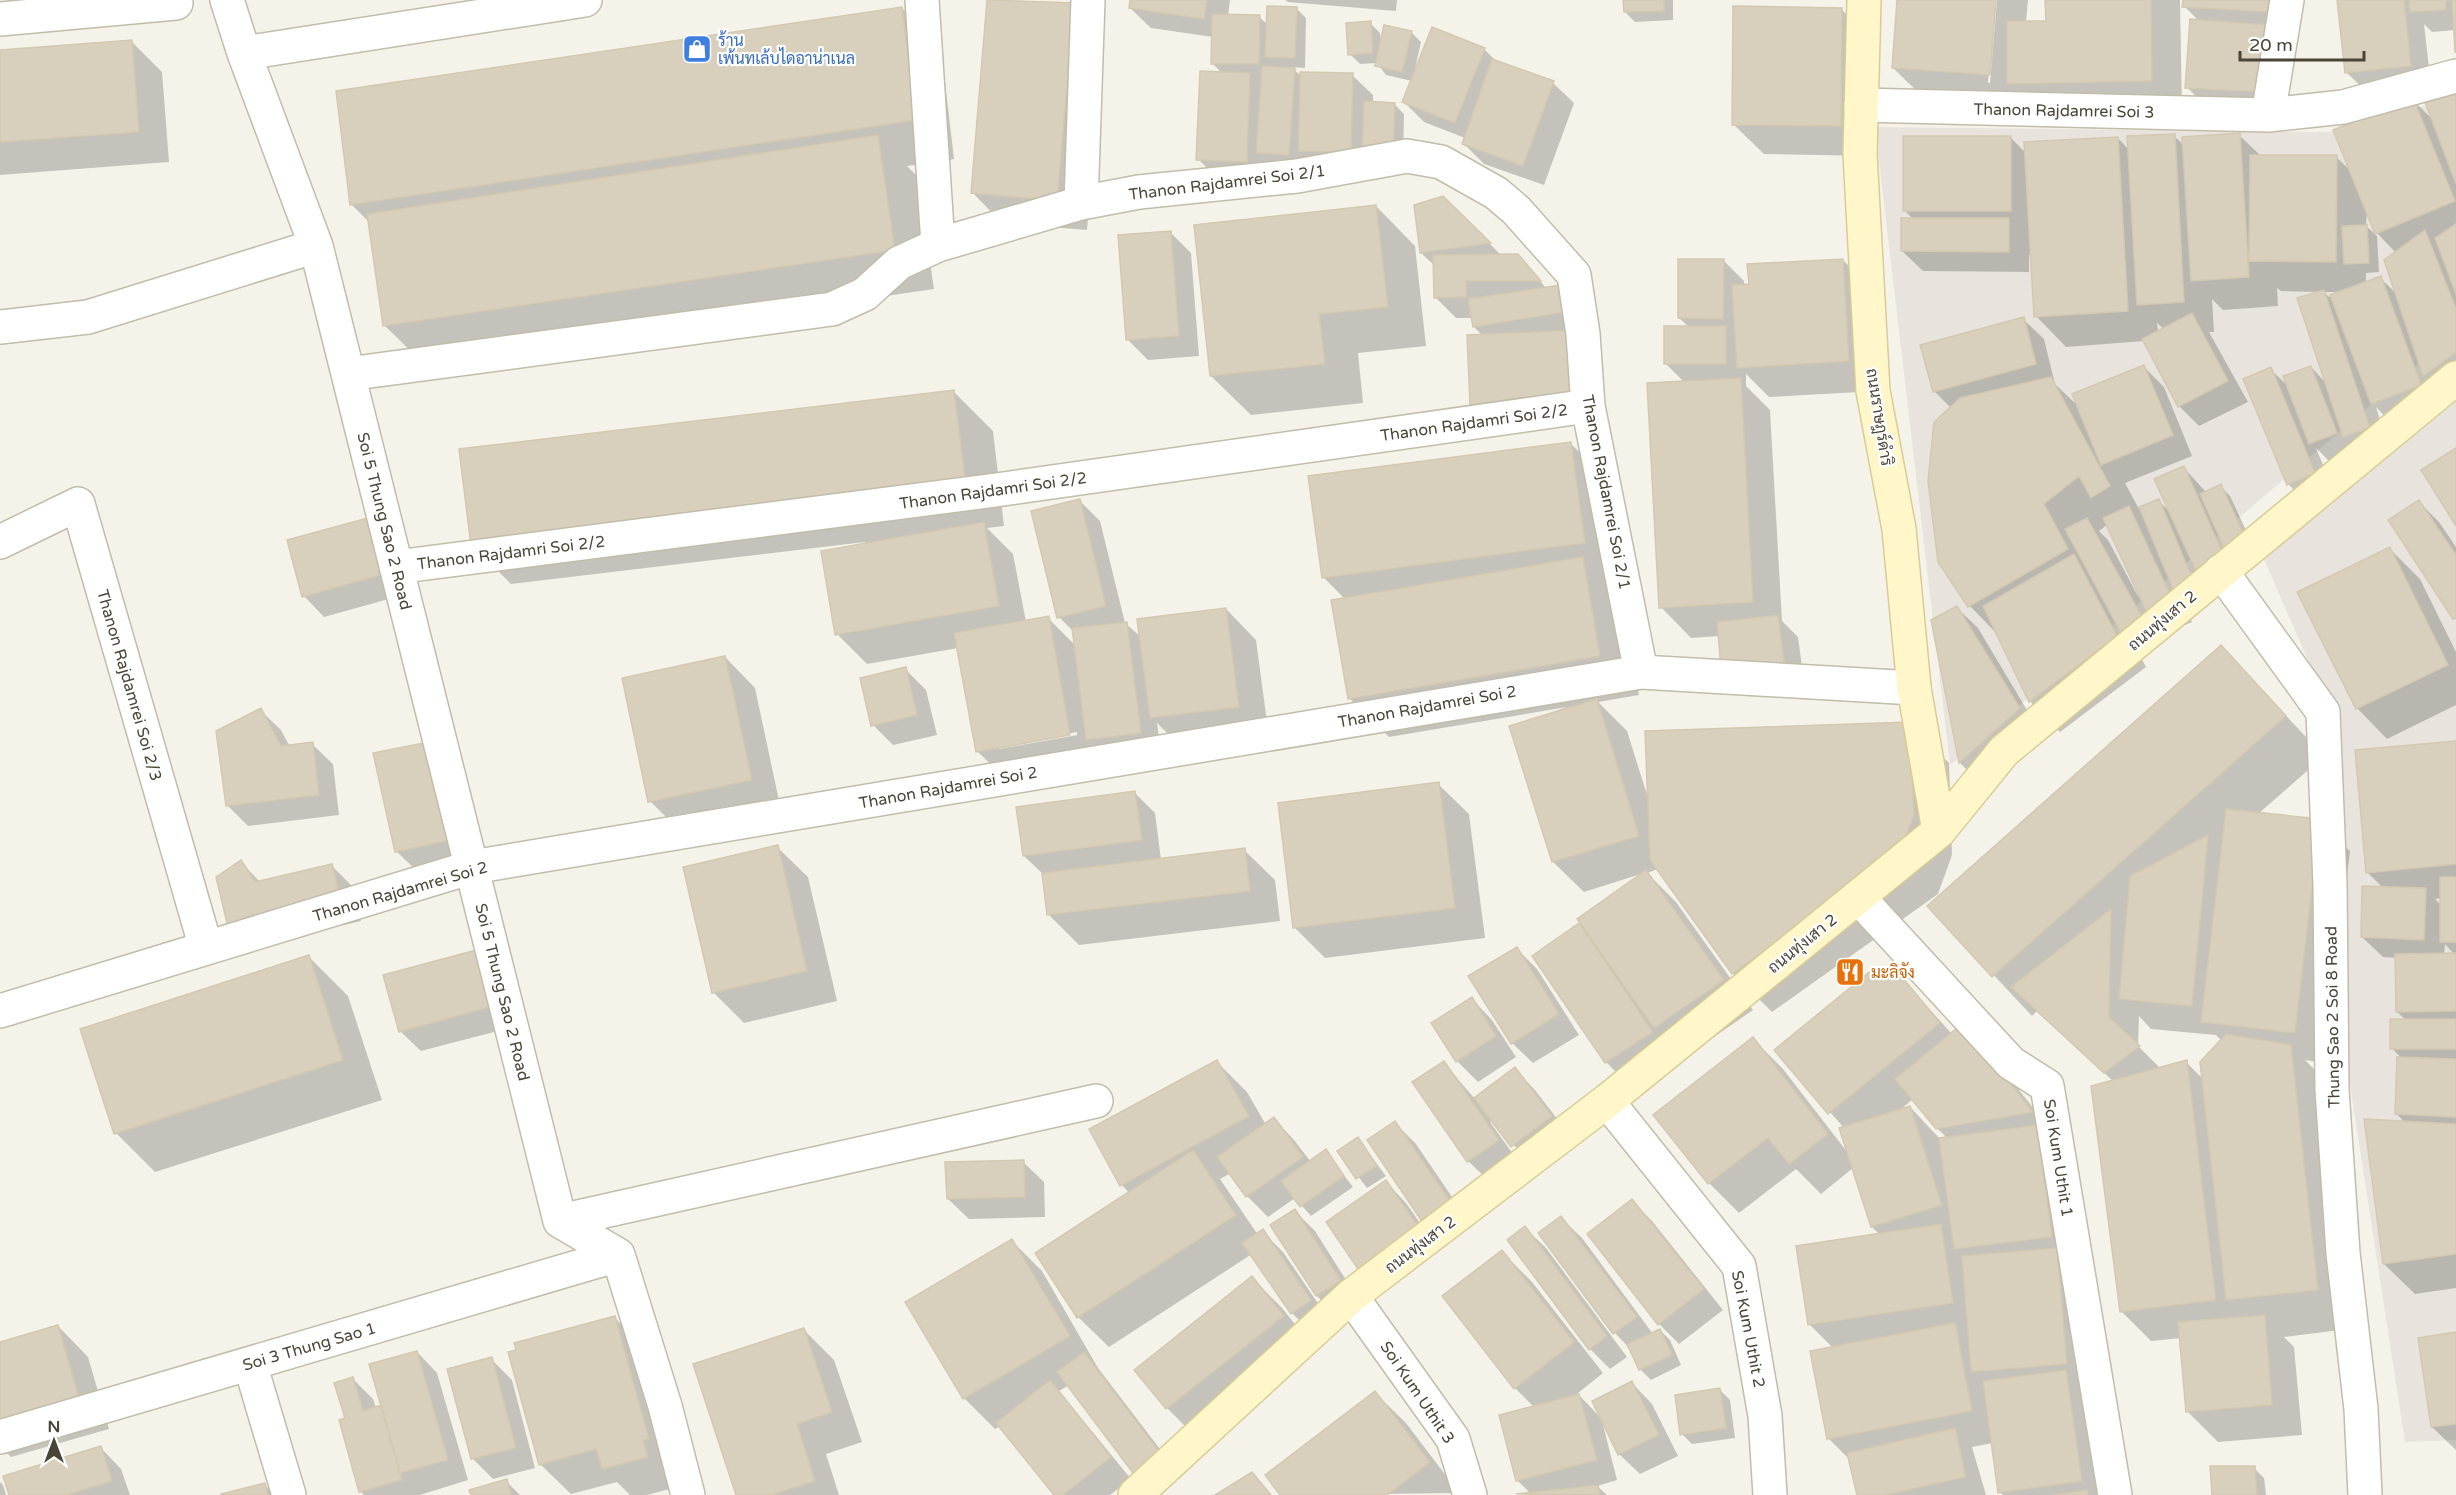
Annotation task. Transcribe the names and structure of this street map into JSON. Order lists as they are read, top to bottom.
{
  "streets": {
    "street": [
      "Thanon Rajdamrei Soi 3",
      "Thanon Rajdamrei Soi 2/1",
      "ถนนราษฎร์ดำริ",
      "Thanon Rajdamri Soi 2/2",
      "Soi 5 Thung Sao 2 Road",
      "ถนนทุ่งเสา 2",
      "Thanon Rajdamrei Soi 2/3",
      "Thanon Rajdamrei Soi 2",
      "Thung Sao 2 Soi 8 Road",
      "Soi Kum Uthit 1",
      "Soi Kum Uthit 2",
      "Soi 3 Thung Sao 1",
      "Soi Kum Uthit 3"
    ]
  },
  "crossings": [
    ["Thanon Rajdamrei Soi 3", "ถนนราษฎร์ดำริ"],
    ["Thanon Rajdamrei Soi 2/1", "Thanon Rajdamri Soi 2/2"],
    ["Thanon Rajdamrei Soi 2/1", "Soi 5 Thung Sao 2 Road"],
    ["Thanon Rajdamrei Soi 2/1", "Thanon Rajdamrei Soi 2"],
    ["ถนนราษฎร์ดำริ", "ถนนทุ่งเสา 2"],
    ["ถนนราษฎร์ดำริ", "Thanon Rajdamrei Soi 2"],
    ["Thanon Rajdamri Soi 2/2", "Soi 5 Thung Sao 2 Road"],
    ["Soi 5 Thung Sao 2 Road", "Thanon Rajdamrei Soi 2"],
    ["ถนนทุ่งเสา 2", "Thung Sao 2 Soi 8 Road"],
    ["ถนนทุ่งเสา 2", "Soi Kum Uthit 1"],
    ["ถนนทุ่งเสา 2", "Soi Kum Uthit 2"],
    ["ถนนทุ่งเสา 2", "Soi Kum Uthit 3"],
    ["Thanon Rajdamrei Soi 2/3", "Thanon Rajdamrei Soi 2"]
  ],
  "places": {
    "shop": ["ร้าน เพ้นทเล้บไดอาน่าเนล"],
    "restaurant": ["มะลิจัง"]
  },
  "scale_bar": "20 m",
  "north": "top"
}
